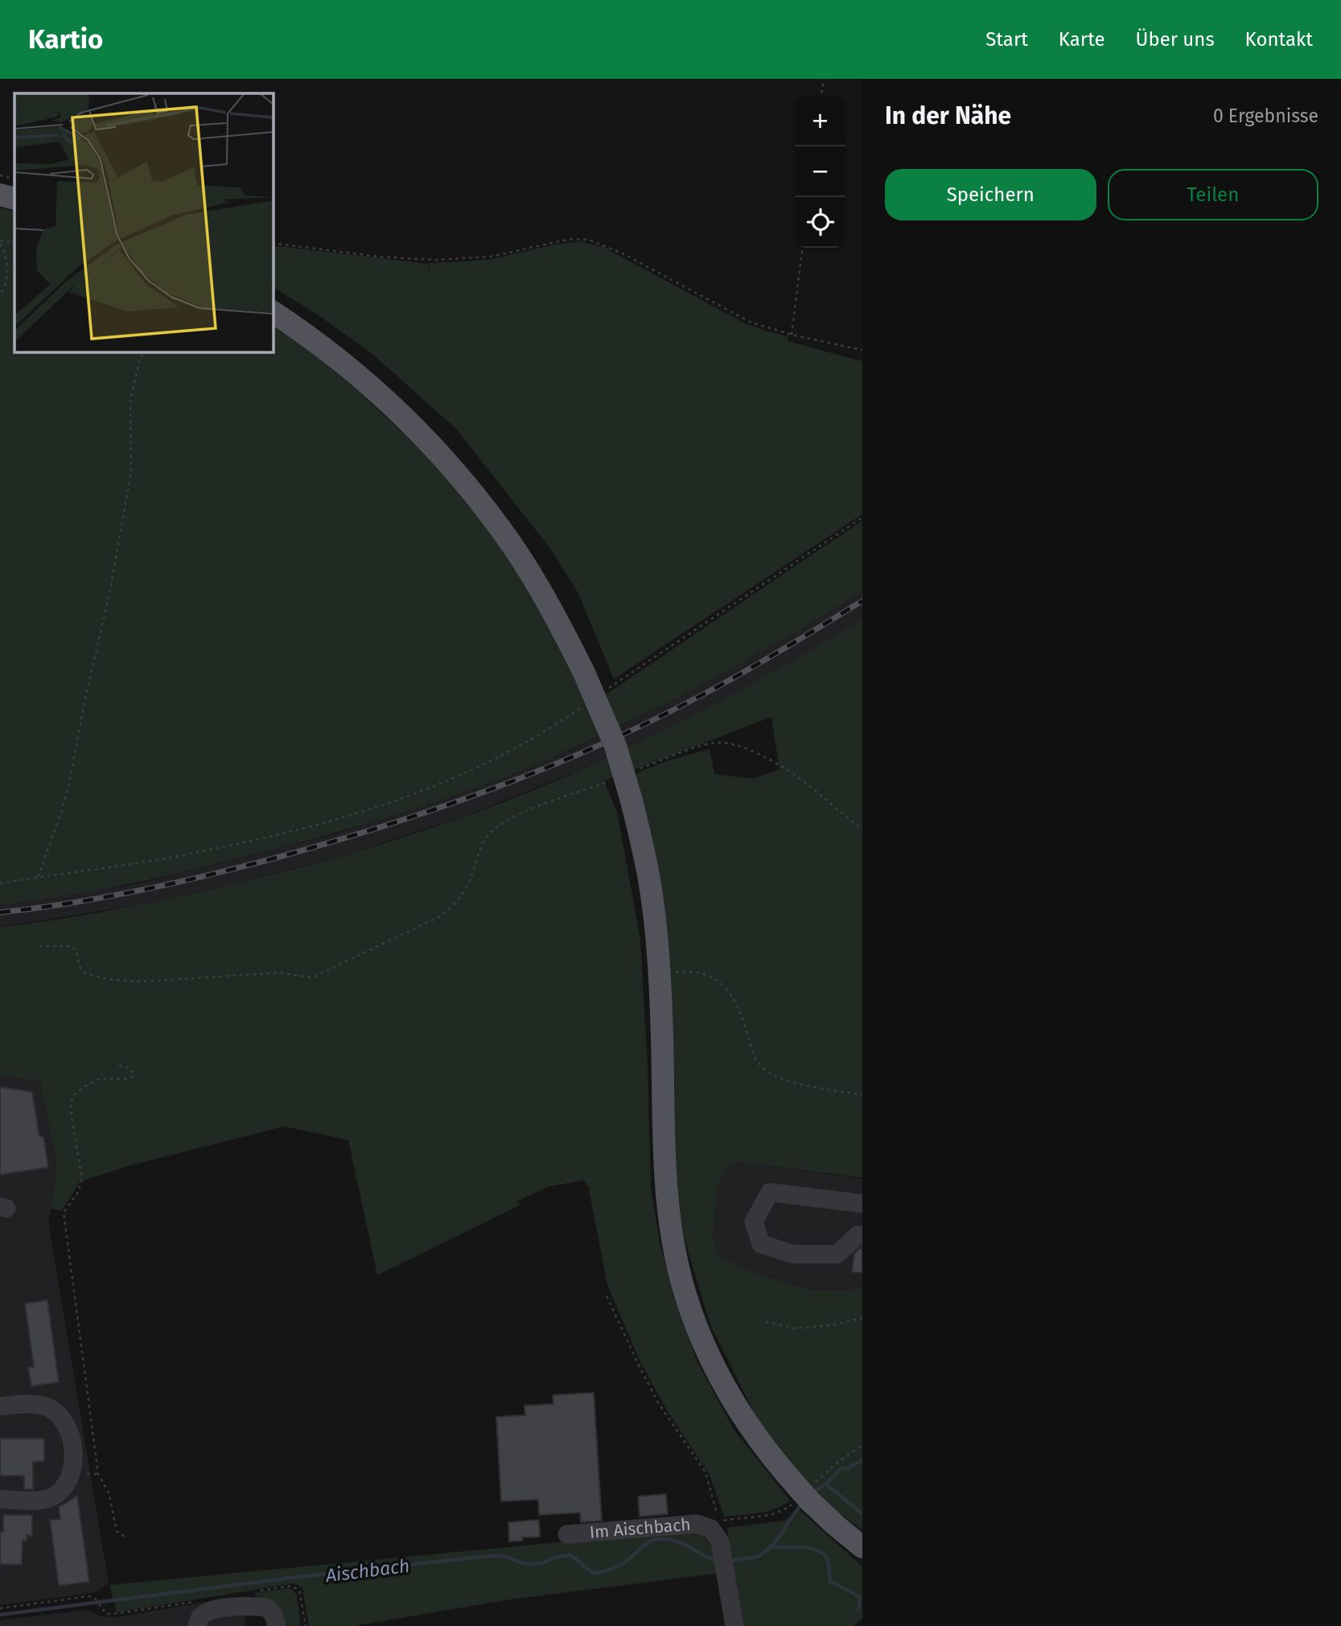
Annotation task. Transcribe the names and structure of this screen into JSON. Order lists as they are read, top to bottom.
{
  "streets": {
    "street": ["Im Aischbach"]
  },
  "water": ["Aischbach"],
  "page": {
    "header": "Kartio",
    "nav": [
      "Start",
      "Karte",
      "Über uns",
      "Kontakt"
    ],
    "heading": ["In der Nähe", "0 Ergebnisse"],
    "map_buttons": ["+", "−"],
    "buttons": ["Speichern", "Teilen"]
  }
}
